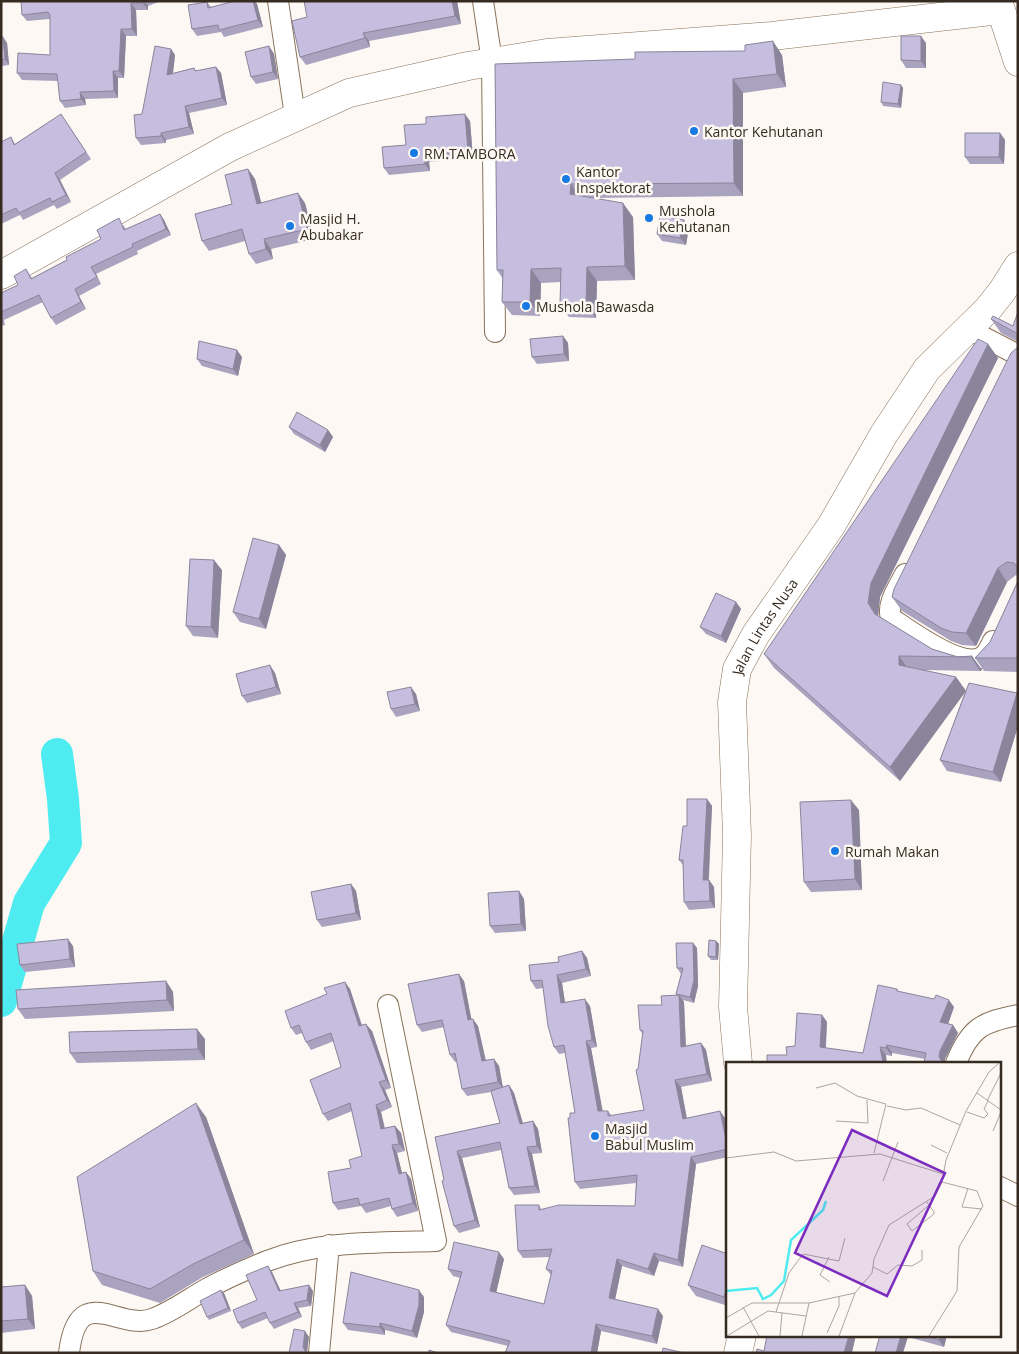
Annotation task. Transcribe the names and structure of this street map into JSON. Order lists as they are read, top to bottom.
{
  "streets": {
    "highway": ["Jalan Lintas Nusa"]
  },
  "places": [
    "Kantor Kehutanan",
    "RM.TAMBORA",
    "Kantor Inspektorat",
    "Mushola Kehutanan",
    "Masjid H. Abubakar",
    "Mushola Bawasda",
    "Rumah Makan",
    "Masjid Babul Muslim"
  ]
}
